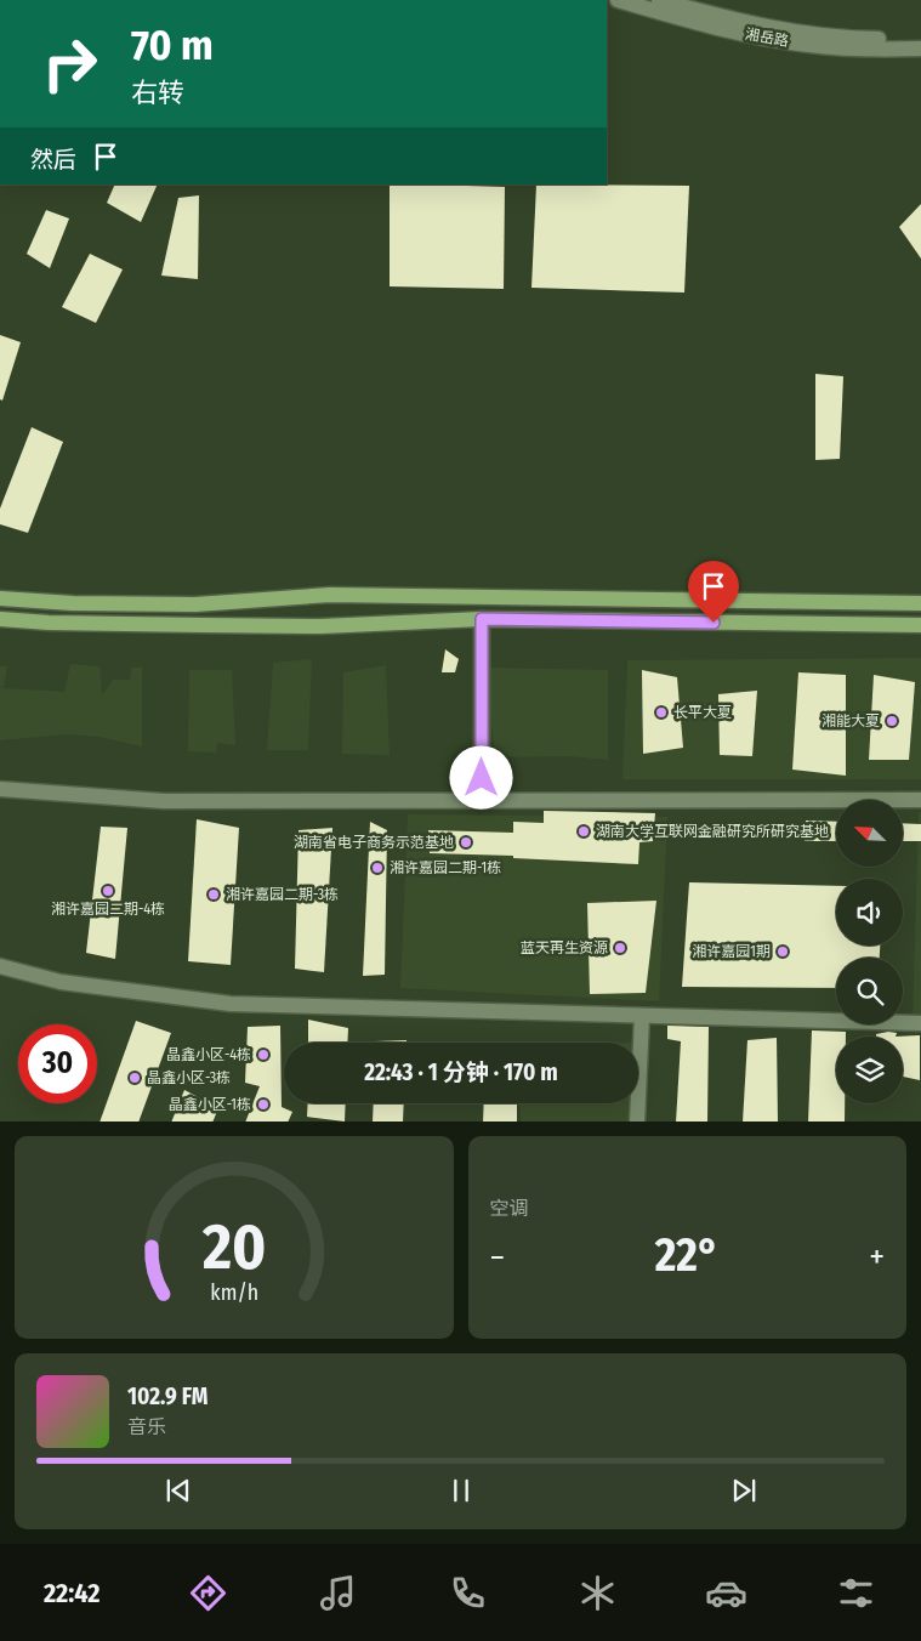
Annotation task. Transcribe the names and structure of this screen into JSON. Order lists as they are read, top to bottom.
{
  "streets": {
    "street": ["湘岳路"]
  },
  "places": [
    "长平大夏",
    "湘能大夏",
    "湖南大学互联网金融研究所研究基地",
    "湖南省电子商务示范基地",
    "湘许嘉园二期-1栋",
    "湘许嘉园二期-4栋",
    "湘许嘉园二期-3栋",
    "蓝天再生资源",
    "湘许嘉园1期",
    "晶鑫小区-4栋",
    "晶鑫小区-3栋",
    "晶鑫小区-1栋"
  ],
  "north": "top left",
  "page": {
    "turn": ["70 m", "右转"],
    "then": "然后",
    "limit": "30",
    "trip": "22:43 · 1 分钟 · 170 m",
    "tile": "空调",
    "heat": ["−", "22°", "+"],
    "song": ["102.9 FM", "音乐"],
    "tabs": "22:42",
    "gauge": ["20", "km/h"]
  }
}
